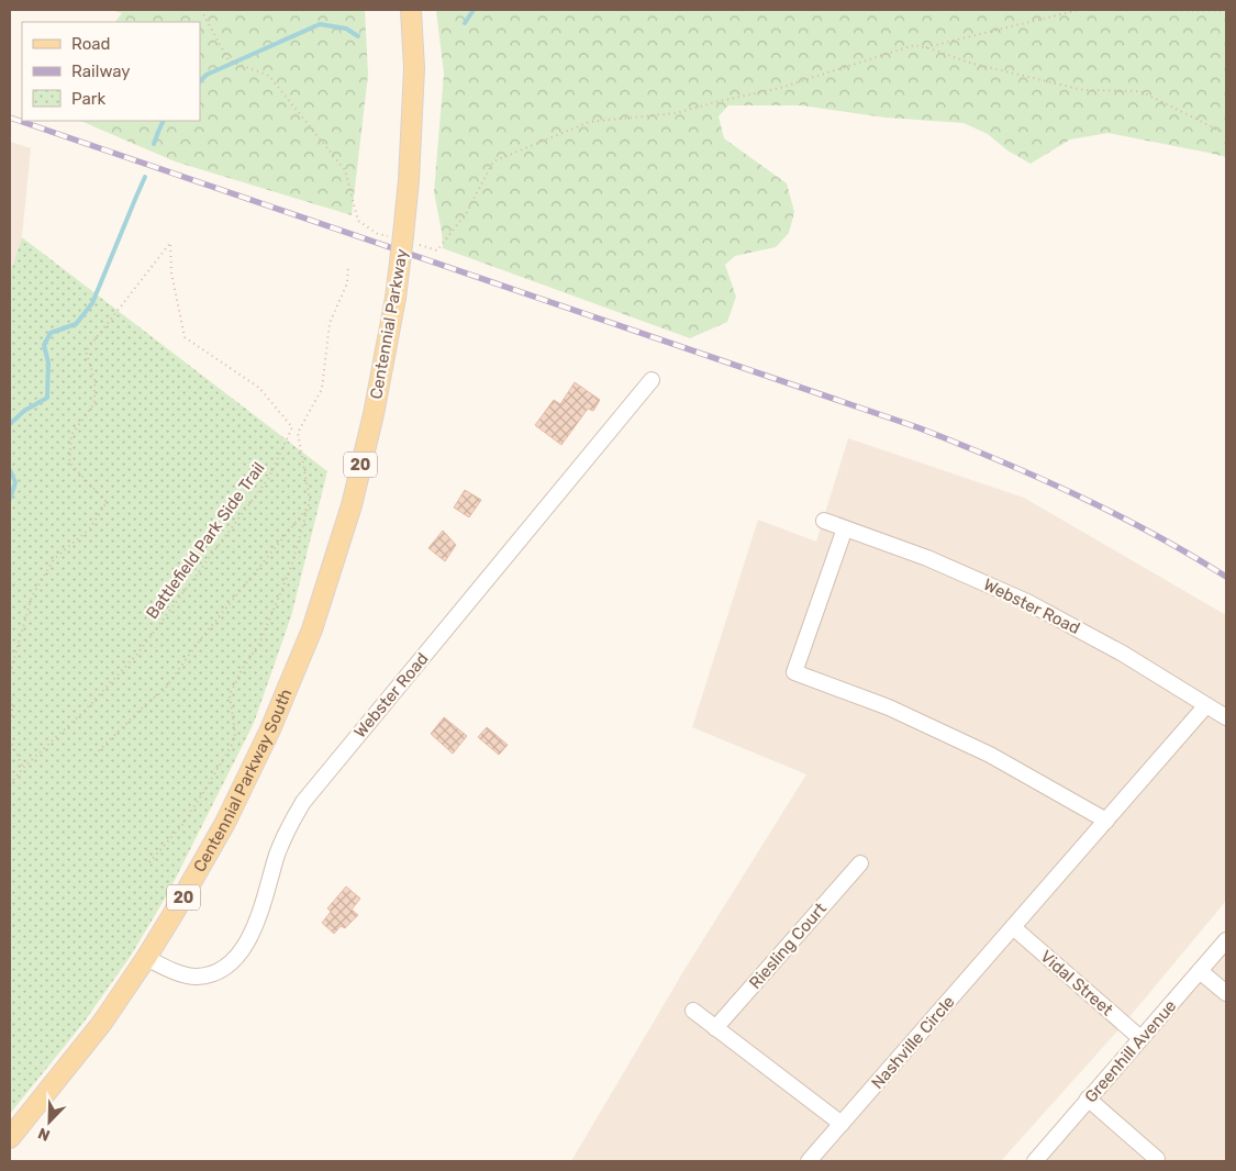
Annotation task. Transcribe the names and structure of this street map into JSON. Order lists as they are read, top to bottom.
{
  "streets": {
    "main road": ["Centennial Parkway", "20", "Centennial Parkway South"],
    "street": [
      "Webster Road",
      "Riesling Court",
      "Vidal Street",
      "Nashville Circle",
      "Greenhill Avenue"
    ],
    "path": ["Battlefield Park Side Trail"]
  },
  "crossings": [
    ["Centennial Parkway", "Centennial Parkway South"],
    ["Webster Road", "Centennial Parkway South"],
    ["Webster Road", "Nashville Circle"],
    ["Vidal Street", "Nashville Circle"],
    ["Vidal Street", "Greenhill Avenue"]
  ],
  "legend": ["Road", "Railway", "Park"],
  "north": "bottom left"
}
